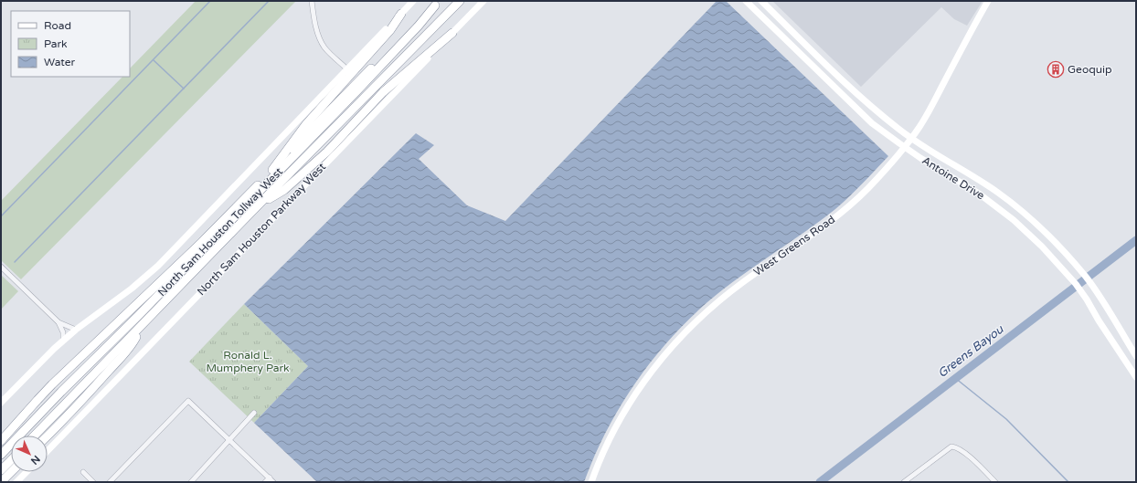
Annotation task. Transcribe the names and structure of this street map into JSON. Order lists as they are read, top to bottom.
{
  "streets": {
    "highway": ["North Sam Houston Tollway West"],
    "main road": ["Antoine Drive", "North Sam Houston Parkway West", "West Greens Road"]
  },
  "crossings": [
    ["Antoine Drive", "West Greens Road"]
  ],
  "water": ["Greens Bayou"],
  "parks": ["Ronald L. Mumphery Park"],
  "places": {
    "building": ["Geoquip"]
  },
  "legend": ["Road", "Park", "Water"],
  "north": "bottom right"
}
